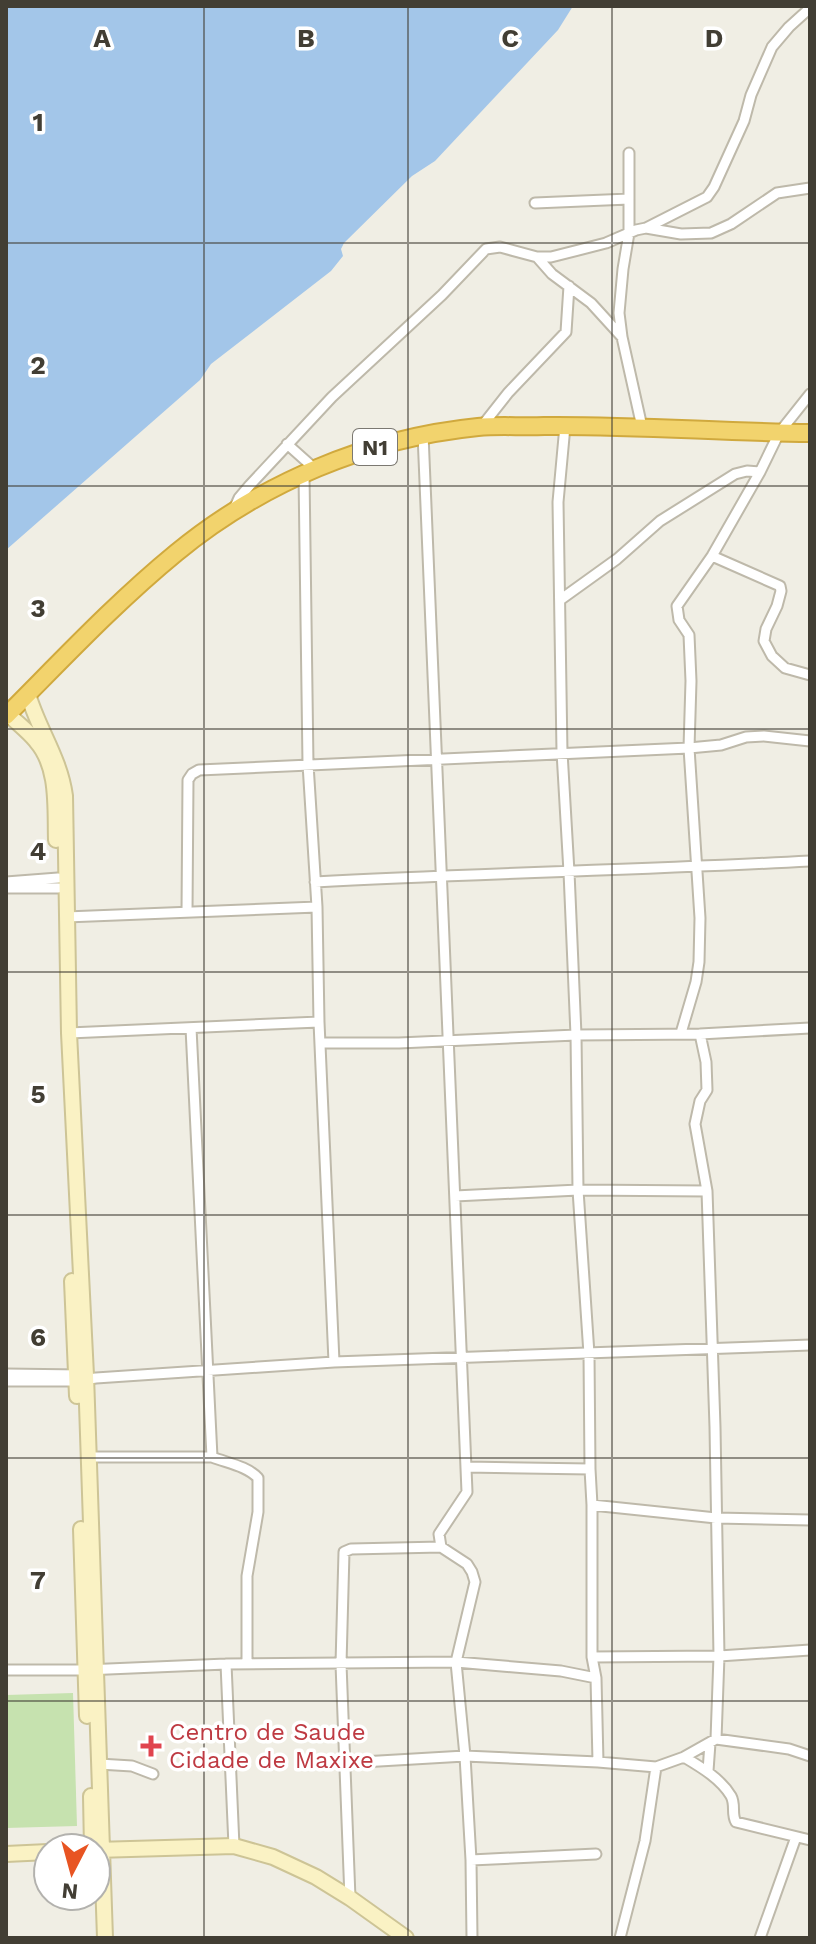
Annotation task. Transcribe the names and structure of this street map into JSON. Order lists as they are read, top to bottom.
{
  "streets": {
    "highway": ["N1"]
  },
  "places": {
    "health": ["Centro de Saude Cidade de Maxixe"]
  },
  "north": "bottom",
  "grid": {
    "columns": [
      "A",
      "B",
      "C",
      "D"
    ],
    "rows": [
      "1",
      "2",
      "3",
      "4",
      "5",
      "6",
      "7"
    ]
  }
}
